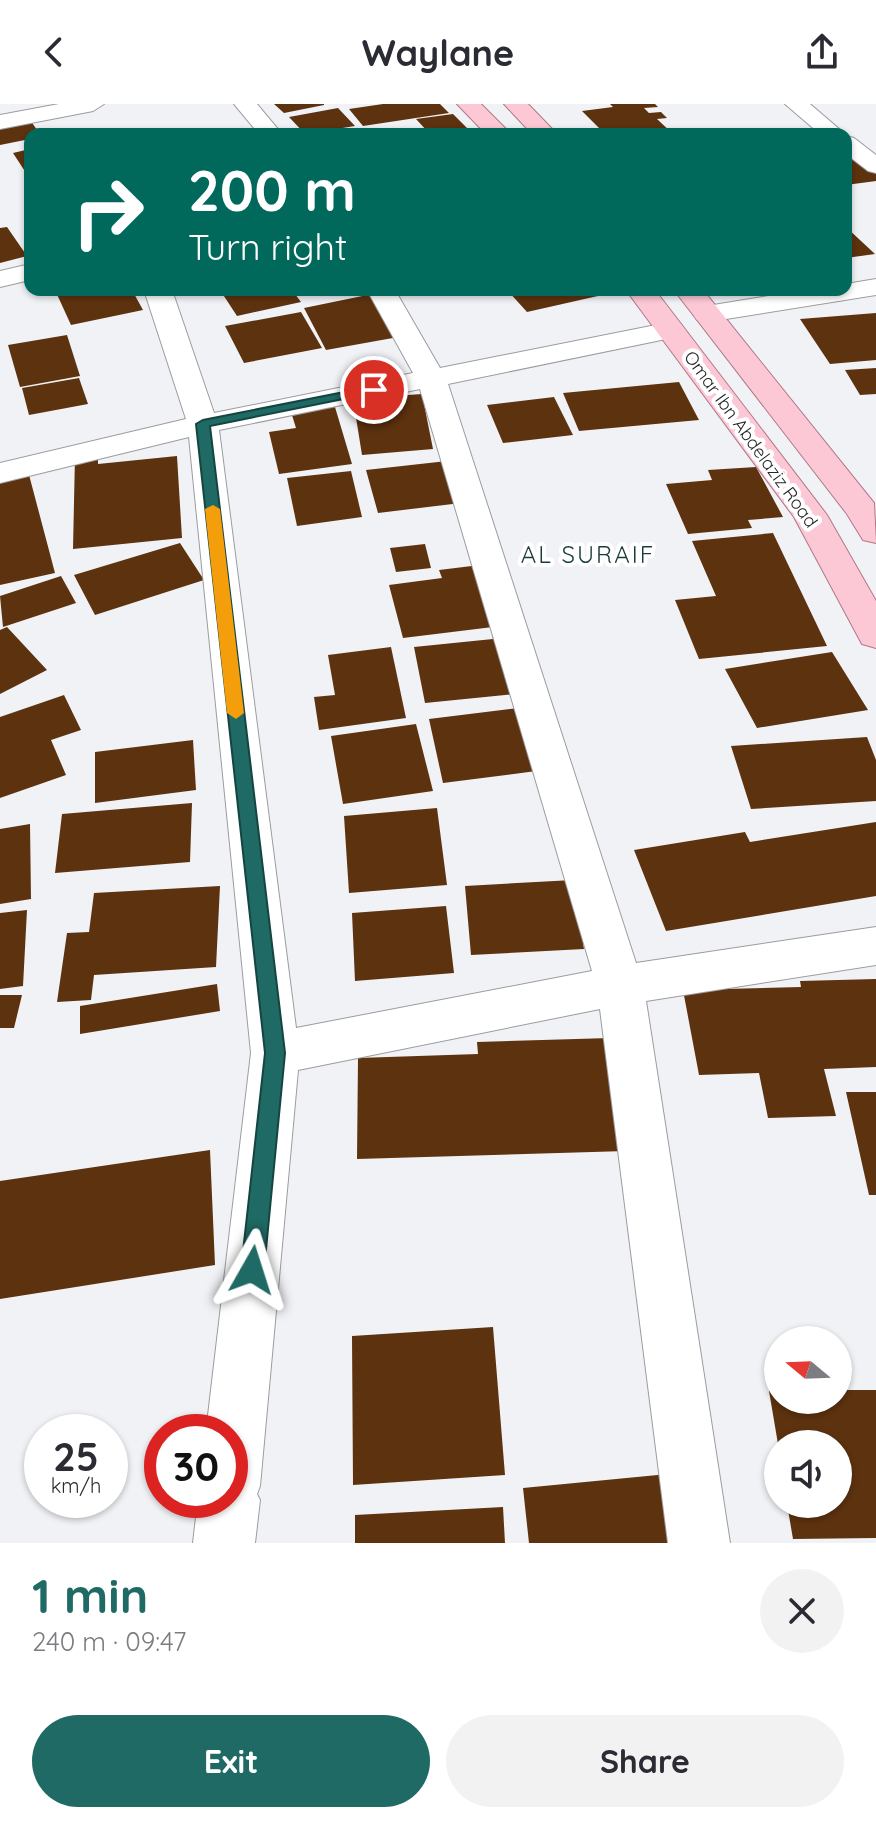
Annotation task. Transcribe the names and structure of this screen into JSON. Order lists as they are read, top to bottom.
{
  "streets": {
    "main road": ["Omar Ibn Abdelaziz Road"]
  },
  "districts": ["AL SURAIF"],
  "north": "left",
  "page": {
    "header": "Waylane",
    "turn": ["200 m", "Turn right"],
    "speed": "25 km/h",
    "limit": "30",
    "heading": ["1 min", "240 m · 09:47"],
    "buttons": ["Exit", "Share"]
  }
}
